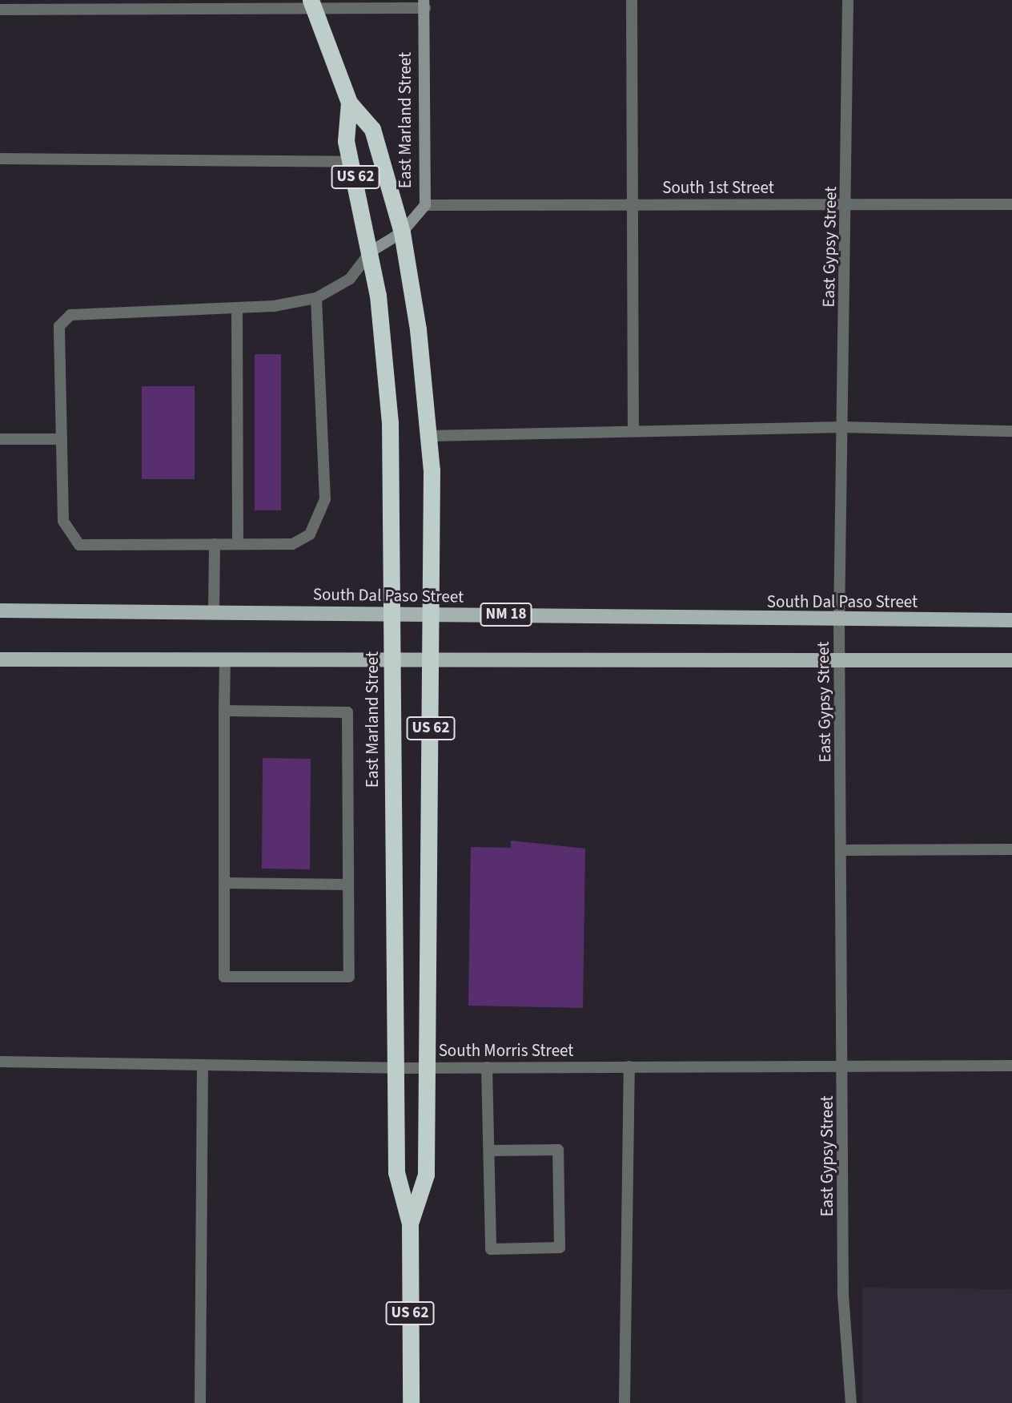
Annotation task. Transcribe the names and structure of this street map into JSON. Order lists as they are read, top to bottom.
{
  "streets": {
    "highway": ["East Marland Street", "US 62"],
    "main road": ["South Dal Paso Street", "NM 18"],
    "street": ["South 1st Street", "East Gypsy Street", "South Morris Street"]
  },
  "crossings": [
    ["East Marland Street", "US 62"],
    ["East Marland Street", "South 1st Street"],
    ["East Marland Street", "South Dal Paso Street"],
    ["East Marland Street", "South Morris Street"],
    ["South 1st Street", "East Gypsy Street"],
    ["East Gypsy Street", "South Dal Paso Street"],
    ["East Gypsy Street", "South Morris Street"]
  ]
}
